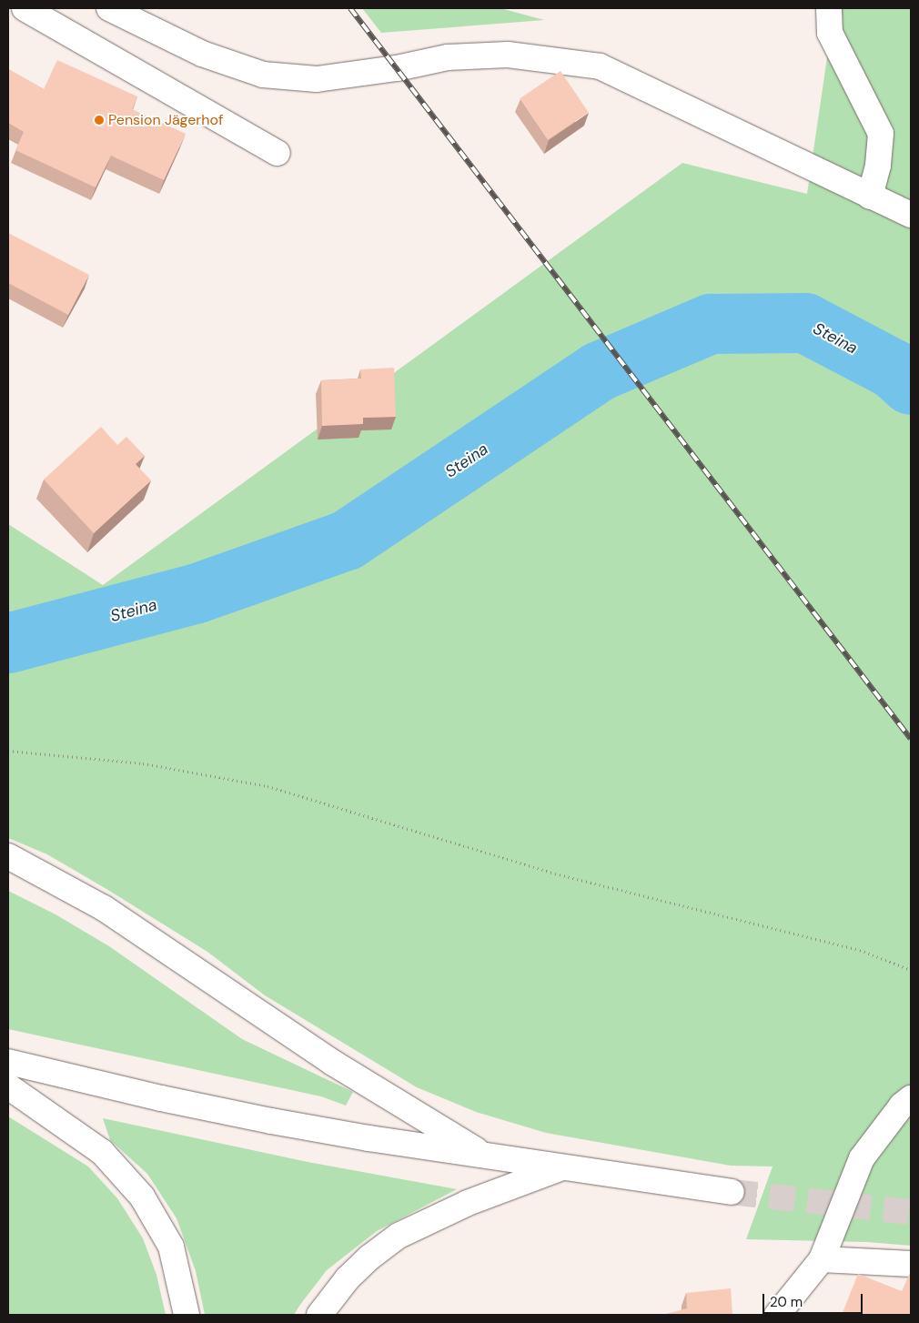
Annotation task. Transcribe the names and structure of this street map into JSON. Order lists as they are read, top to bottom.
{
  "water": ["Steina"],
  "places": ["Pension Jägerhof"],
  "scale_bar": "20 m"
}
